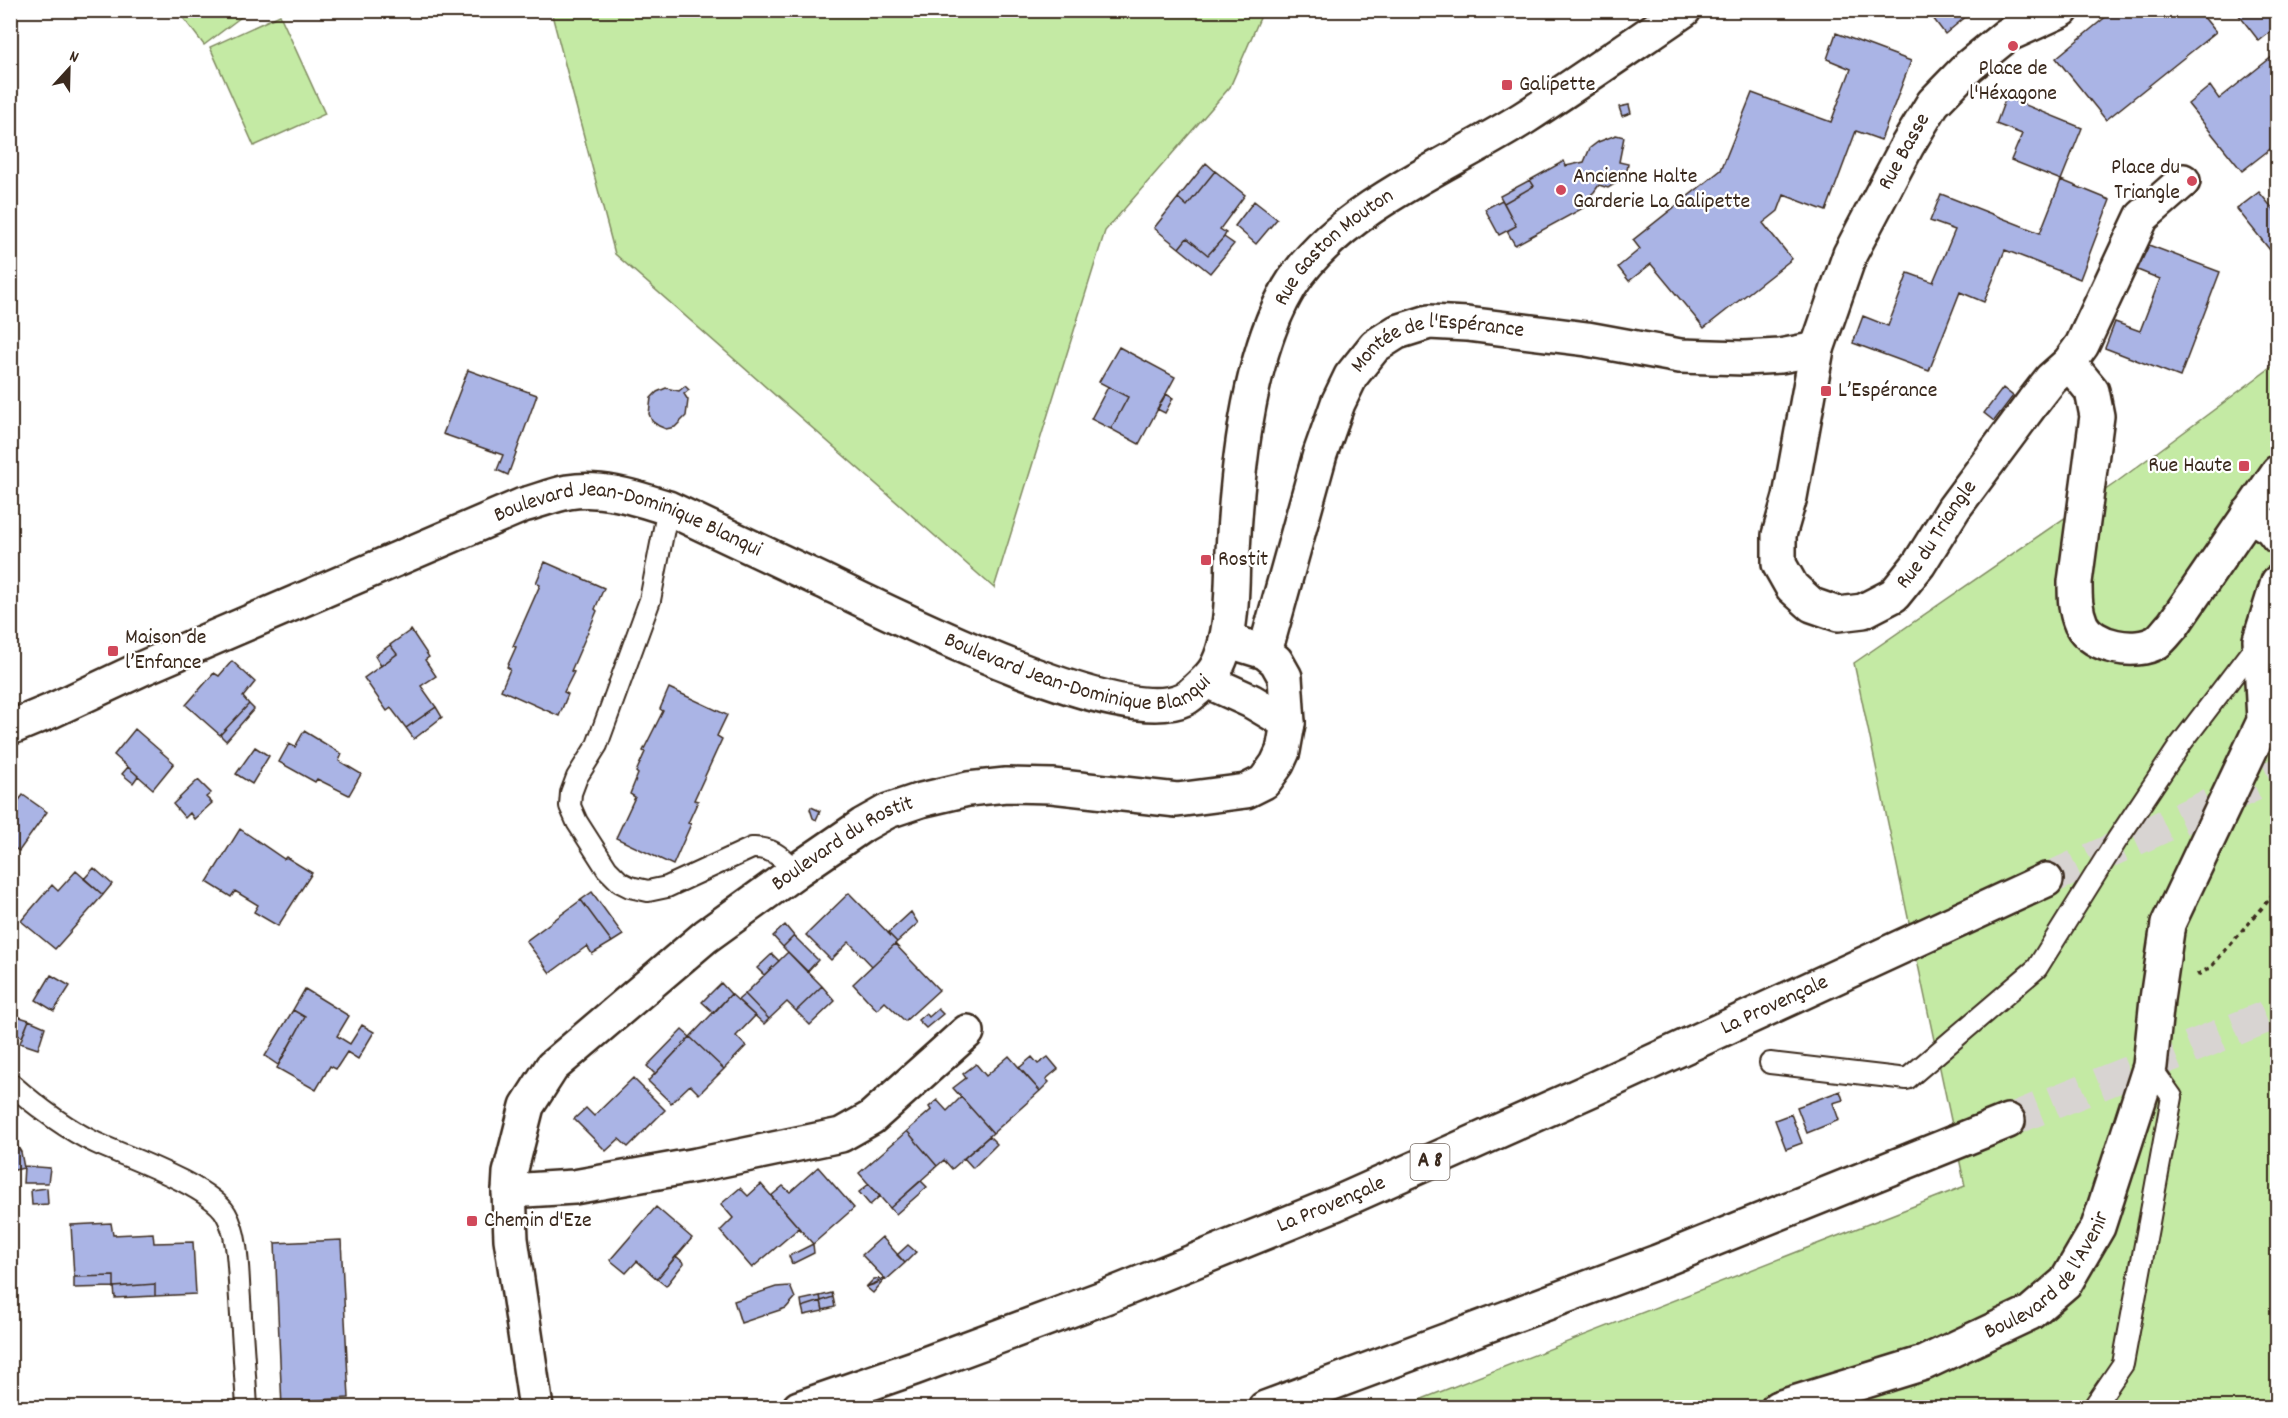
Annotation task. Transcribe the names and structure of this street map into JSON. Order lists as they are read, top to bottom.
{
  "streets": {
    "main road": [
      "Rue Basse",
      "Rue Gaston Mouton",
      "Montée de l'Espérance",
      "Rue du Triangle",
      "Boulevard Jean-Dominique Blanqui",
      "Boulevard du Rostit",
      "La Provençale",
      "A 8",
      "Boulevard de l'Avenir"
    ]
  },
  "crossings": [
    ["Rue Basse", "Montée de l'Espérance"],
    ["Rue Basse", "Rue du Triangle"],
    ["Rue Gaston Mouton", "Boulevard Jean-Dominique Blanqui"],
    ["Montée de l'Espérance", "Rue du Triangle"],
    ["Montée de l'Espérance", "Boulevard du Rostit"]
  ],
  "places": {
    "other": ["Place de l'Héxagone", "Place du Triangle", "Ancienne Halte Garderie La Galipette"],
    "transit": [
      "Galipette",
      "L’Espérance",
      "Rue Haute",
      "Rostit",
      "Maison de l’Enfance",
      "Chemin d'Eze"
    ]
  },
  "north": "top"
}
